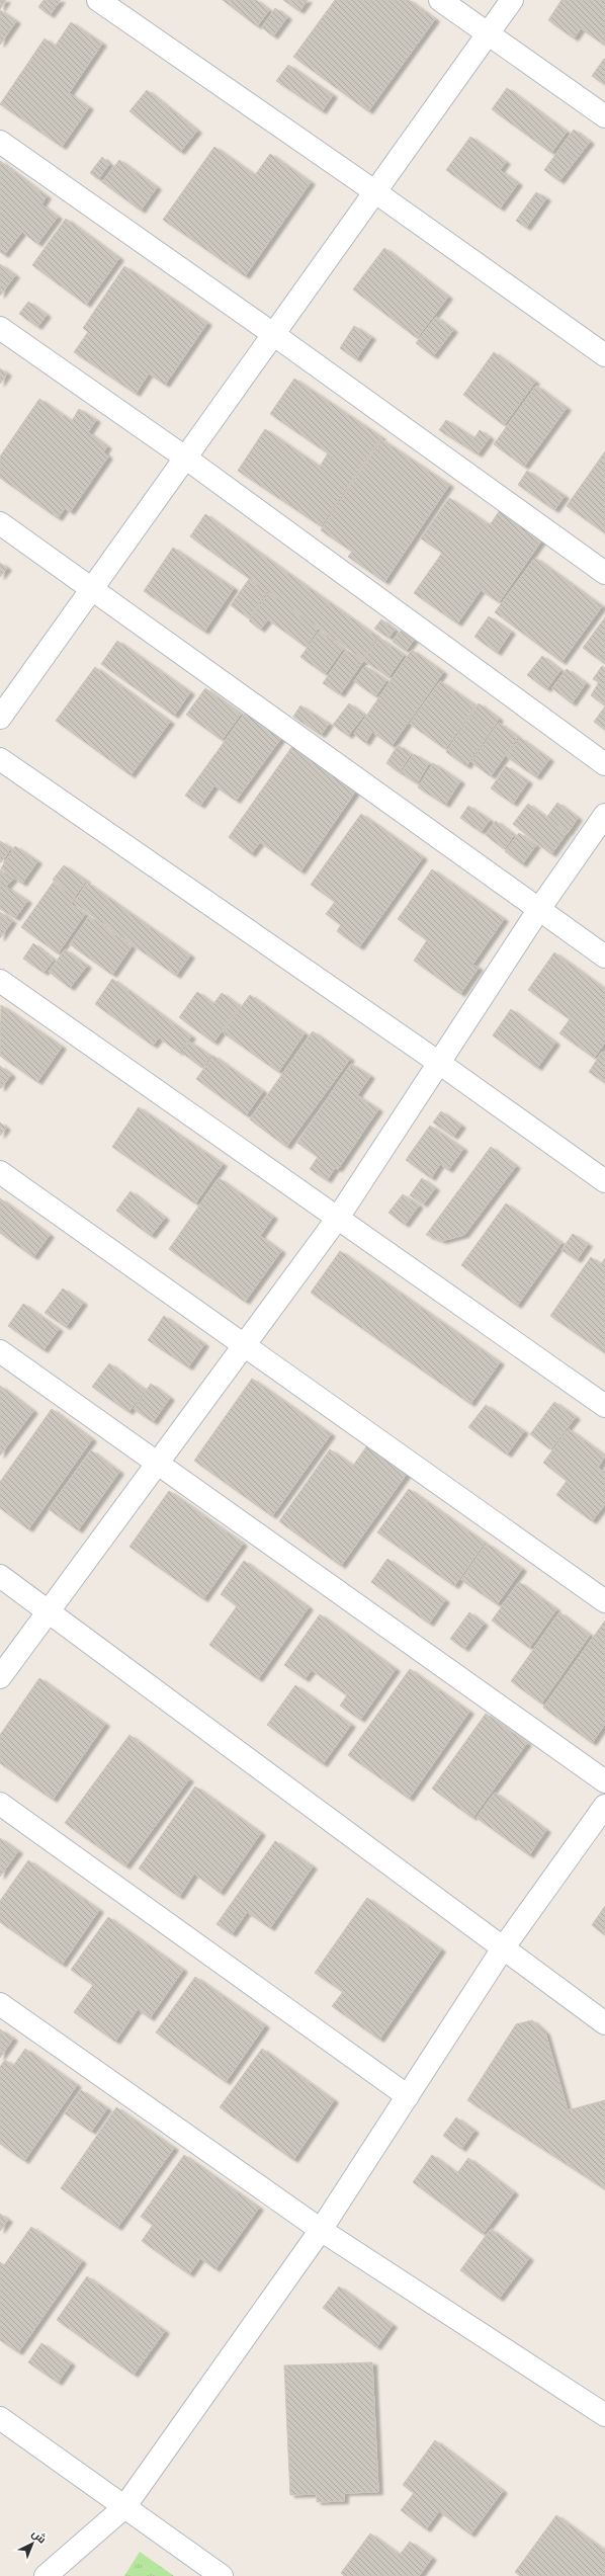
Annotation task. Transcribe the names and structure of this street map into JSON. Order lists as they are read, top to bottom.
{
  "north": "top right"
}
